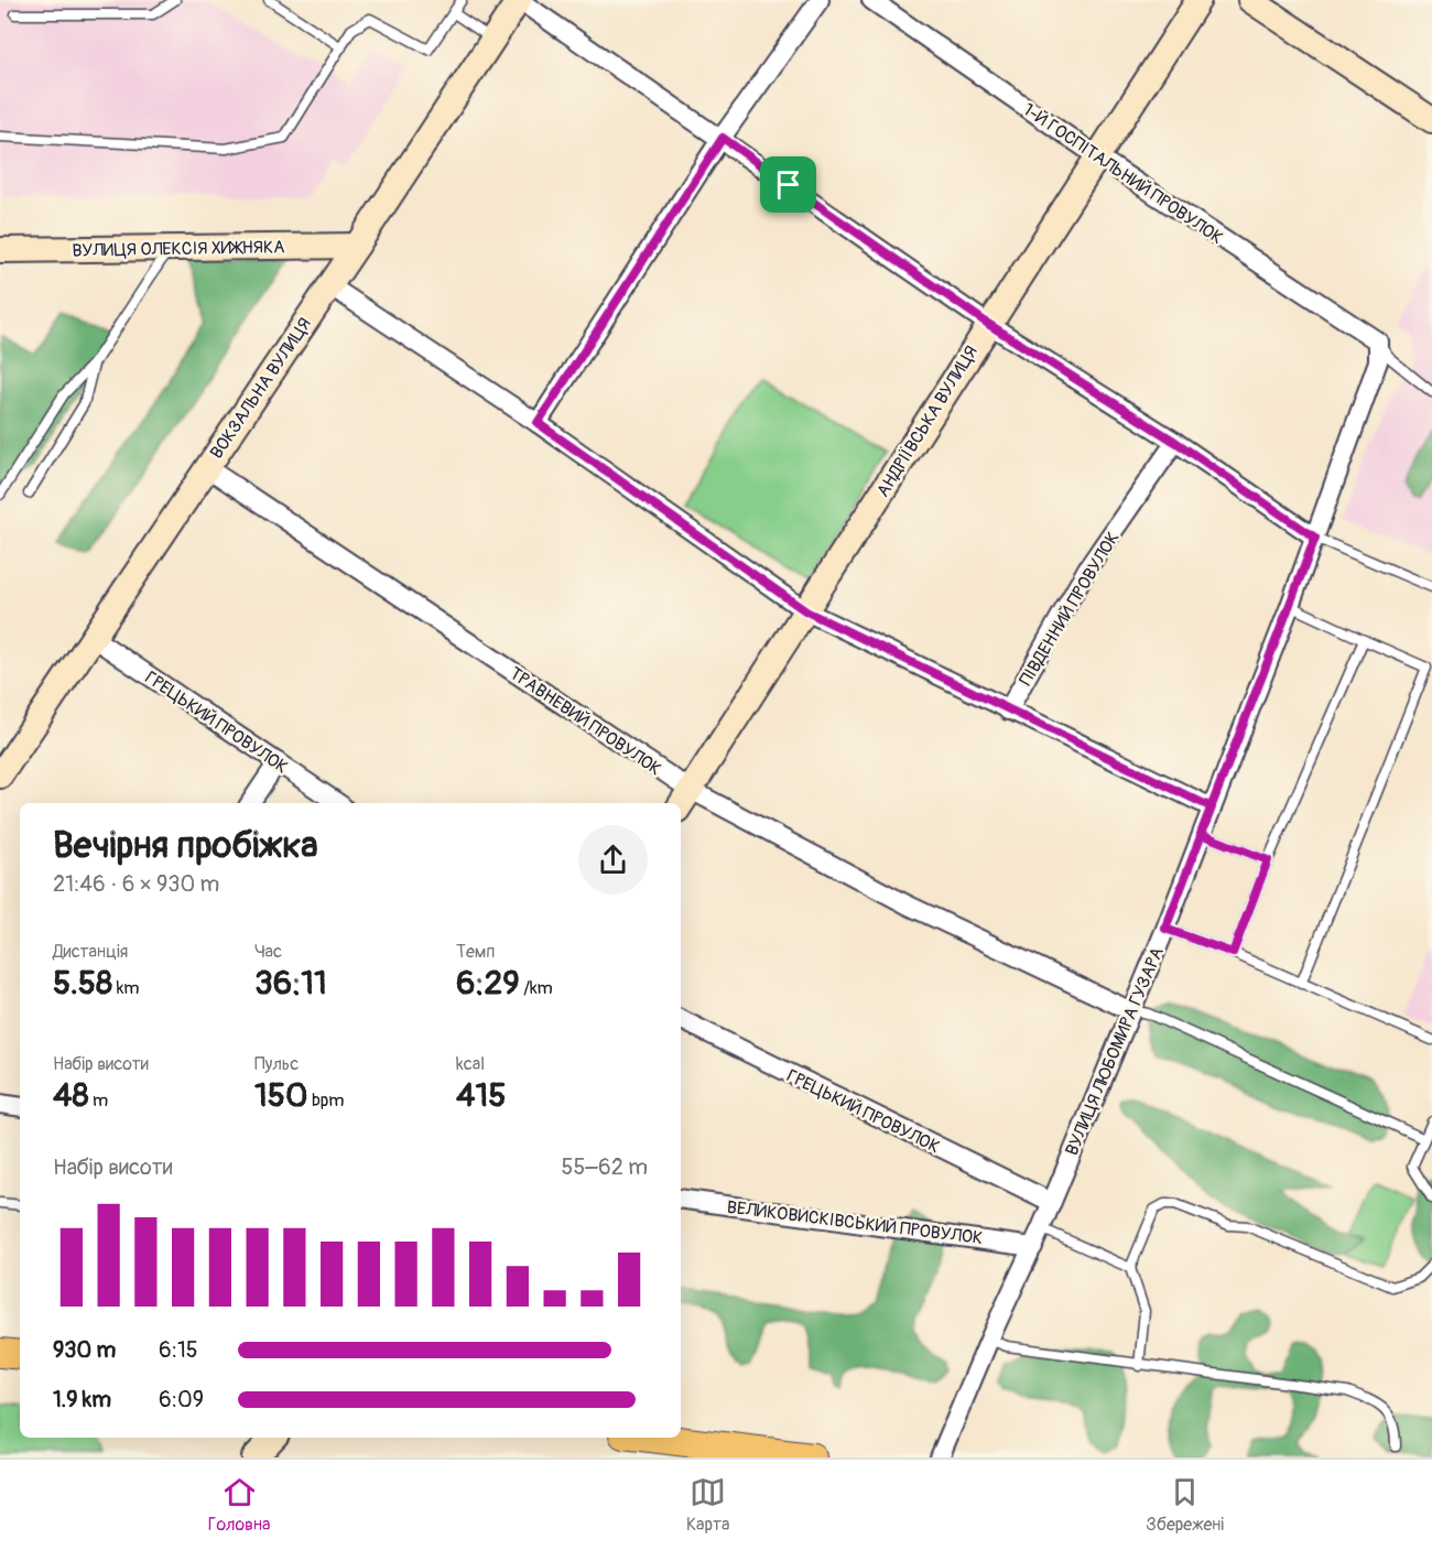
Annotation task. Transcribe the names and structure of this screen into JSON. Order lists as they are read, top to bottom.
{
  "streets": {
    "street": [
      "1-Й ГОСПІТАЛЬНИЙ ПРОВУЛОК",
      "ВУЛИЦЯ ОЛЕКСІЯ ХИЖНЯКА",
      "ВОКЗАЛЬНА ВУЛИЦЯ",
      "АНДРІЇВСЬКА ВУЛИЦЯ",
      "ПІВДЕННИЙ ПРОВУЛОК",
      "ТРАВНЕВИЙ ПРОВУЛОК",
      "ГРЕЦЬКИЙ ПРОВУЛОК",
      "ВУЛИЦЯ ЛЮБОМИРА ГУЗАРА",
      "ВЕЛИКОВИСКІВСЬКИЙ ПРОВУЛОК"
    ]
  },
  "crossings": [
    ["1-Й ГОСПІТАЛЬНИЙ ПРОВУЛОК", "АНДРІЇВСЬКА ВУЛИЦЯ"],
    ["1-Й ГОСПІТАЛЬНИЙ ПРОВУЛОК", "ВУЛИЦЯ ЛЮБОМИРА ГУЗАРА"],
    ["ВУЛИЦЯ ОЛЕКСІЯ ХИЖНЯКА", "ВОКЗАЛЬНА ВУЛИЦЯ"],
    ["ВОКЗАЛЬНА ВУЛИЦЯ", "ТРАВНЕВИЙ ПРОВУЛОК"],
    ["ВОКЗАЛЬНА ВУЛИЦЯ", "ГРЕЦЬКИЙ ПРОВУЛОК"],
    ["АНДРІЇВСЬКА ВУЛИЦЯ", "ТРАВНЕВИЙ ПРОВУЛОК"],
    ["ТРАВНЕВИЙ ПРОВУЛОК", "ВУЛИЦЯ ЛЮБОМИРА ГУЗАРА"],
    ["ГРЕЦЬКИЙ ПРОВУЛОК", "ВУЛИЦЯ ЛЮБОМИРА ГУЗАРА"],
    ["ВУЛИЦЯ ЛЮБОМИРА ГУЗАРА", "ВЕЛИКОВИСКІВСЬКИЙ ПРОВУЛОК"]
  ],
  "page": {
    "heading": ["Вечірня пробіжка", "21:46 · 6 × 930 m"],
    "stats": [
      ["Дистанція", "5.58 km"],
      ["Час", "36:11"],
      ["Темп", "6:29 /km"],
      ["Набір висоти", "48 m"],
      ["Пульс", "150 bpm"],
      ["kcal", "415"]
    ],
    "chart": ["Набір висоти", "55–62 m"],
    "list": [
      {
        "name": "930 m",
        "note": "6:15"
      },
      {
        "name": "1.9 km",
        "note": "6:09"
      }
    ],
    "tabs": ["Головна", "Карта", "Збережені"]
  }
}
